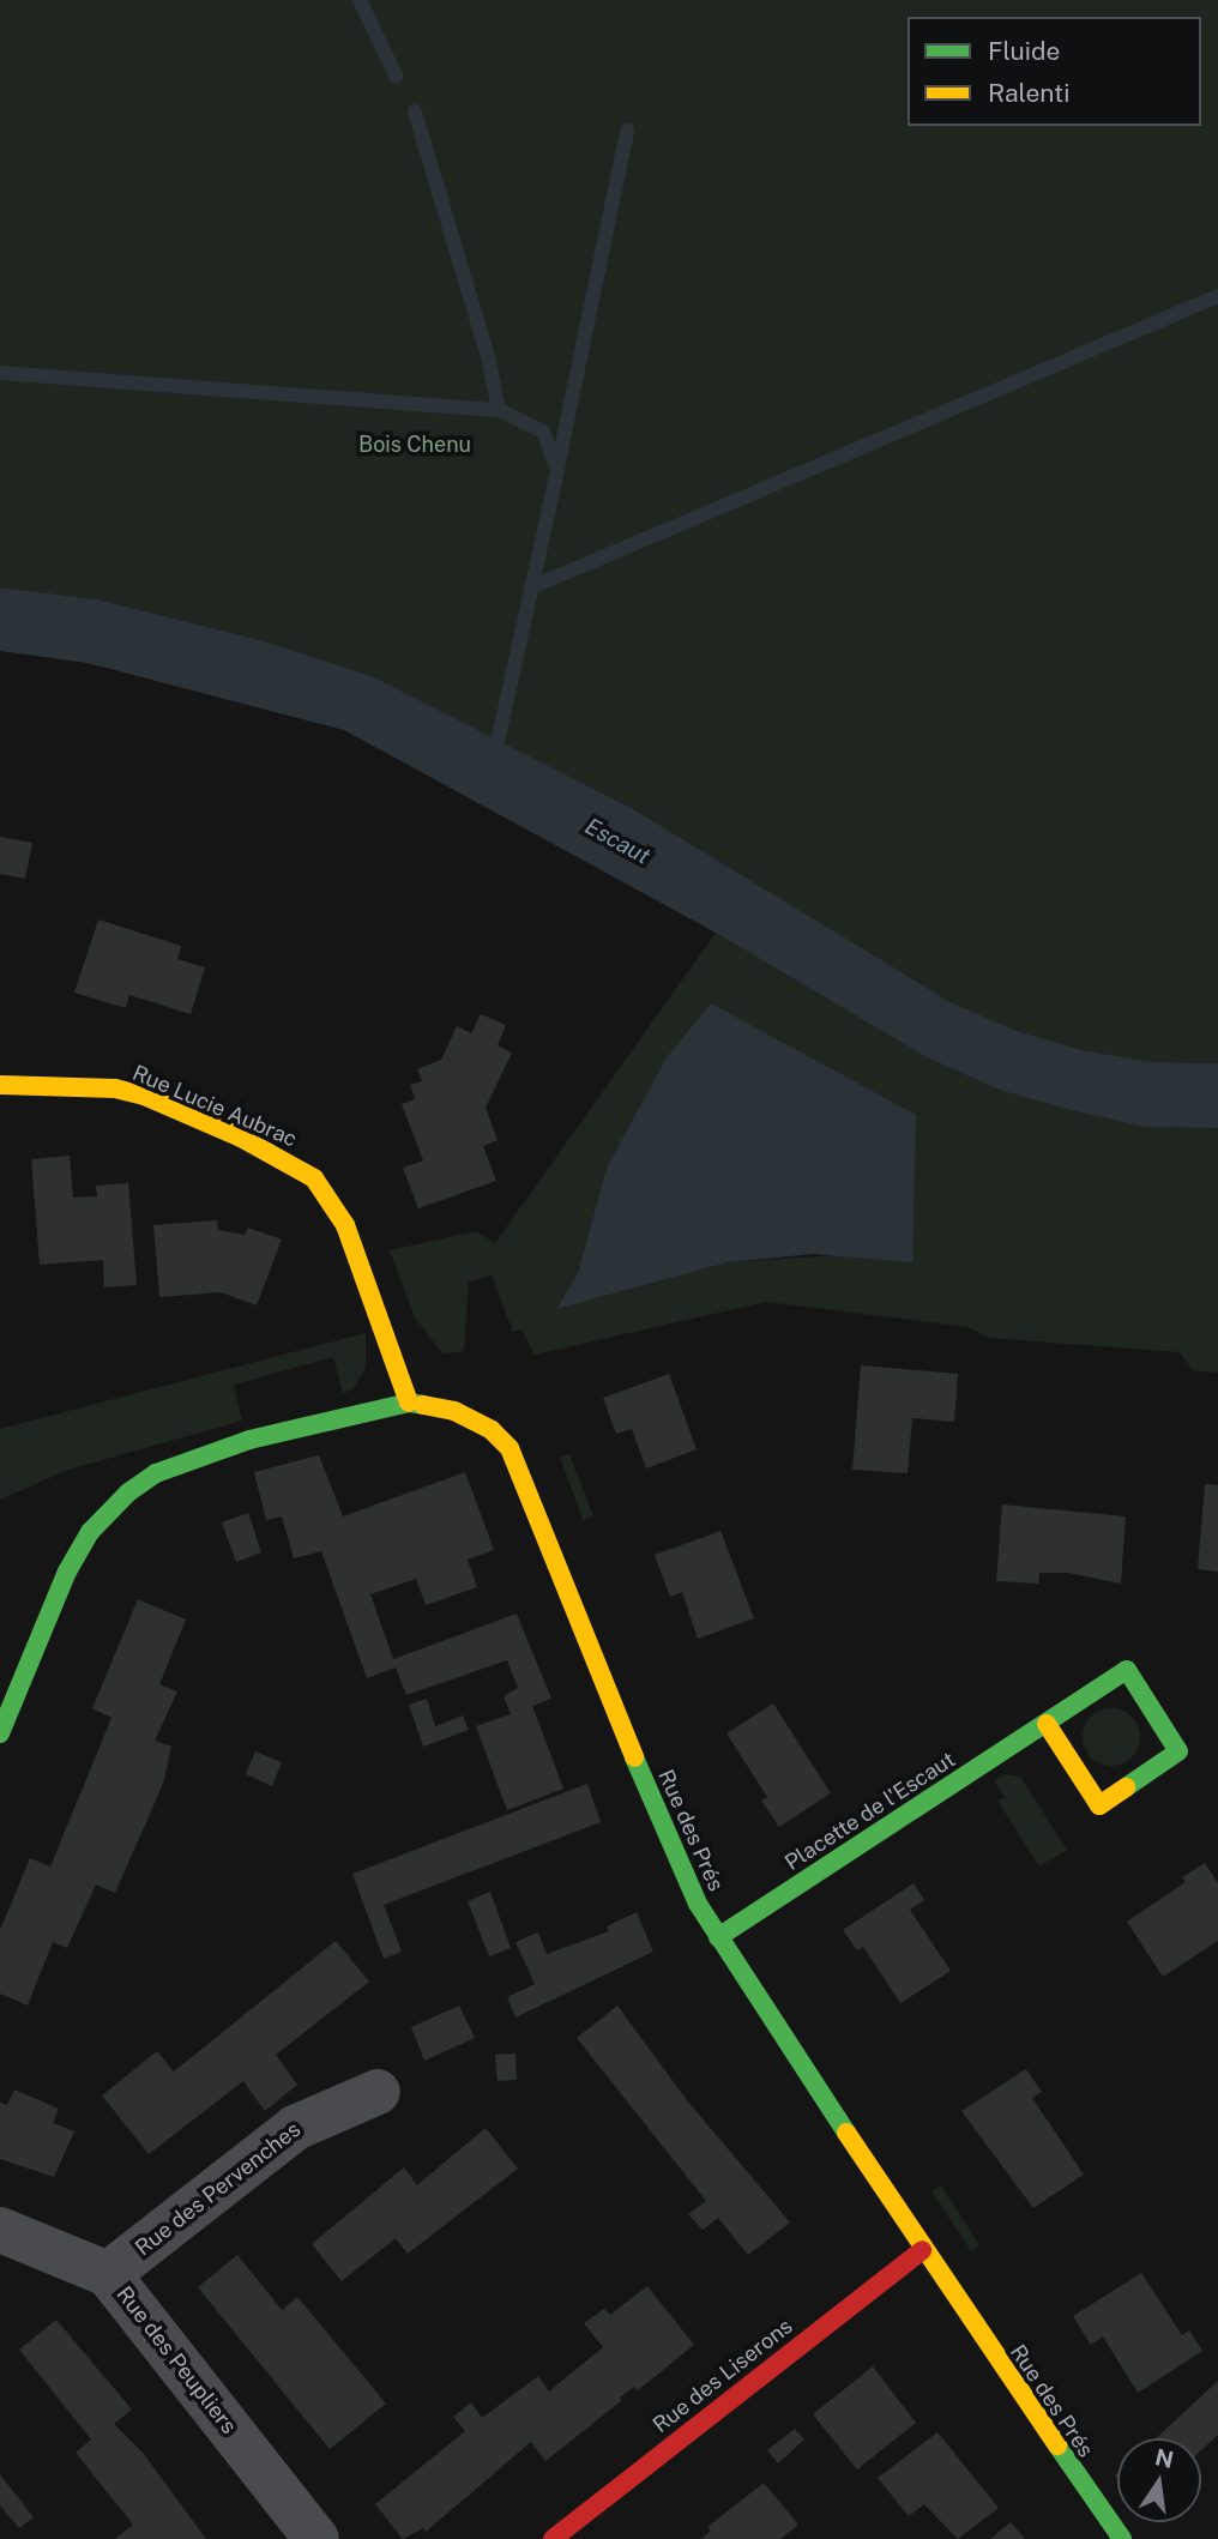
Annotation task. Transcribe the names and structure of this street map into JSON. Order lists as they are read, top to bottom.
{
  "streets": {
    "street": [
      "Rue Lucie Aubrac",
      "Placette de l'Escaut",
      "Rue des Prés",
      "Rue des Pervenches",
      "Rue des Peupliers",
      "Rue des Liserons"
    ]
  },
  "crossings": [
    ["Rue Lucie Aubrac", "Rue des Prés"],
    ["Placette de l'Escaut", "Rue des Prés"],
    ["Rue des Prés", "Rue des Liserons"],
    ["Rue des Pervenches", "Rue des Peupliers"]
  ],
  "water": ["Escaut"],
  "parks": ["Bois Chenu"],
  "legend": ["Fluide", "Ralenti"],
  "north": "top"
}
